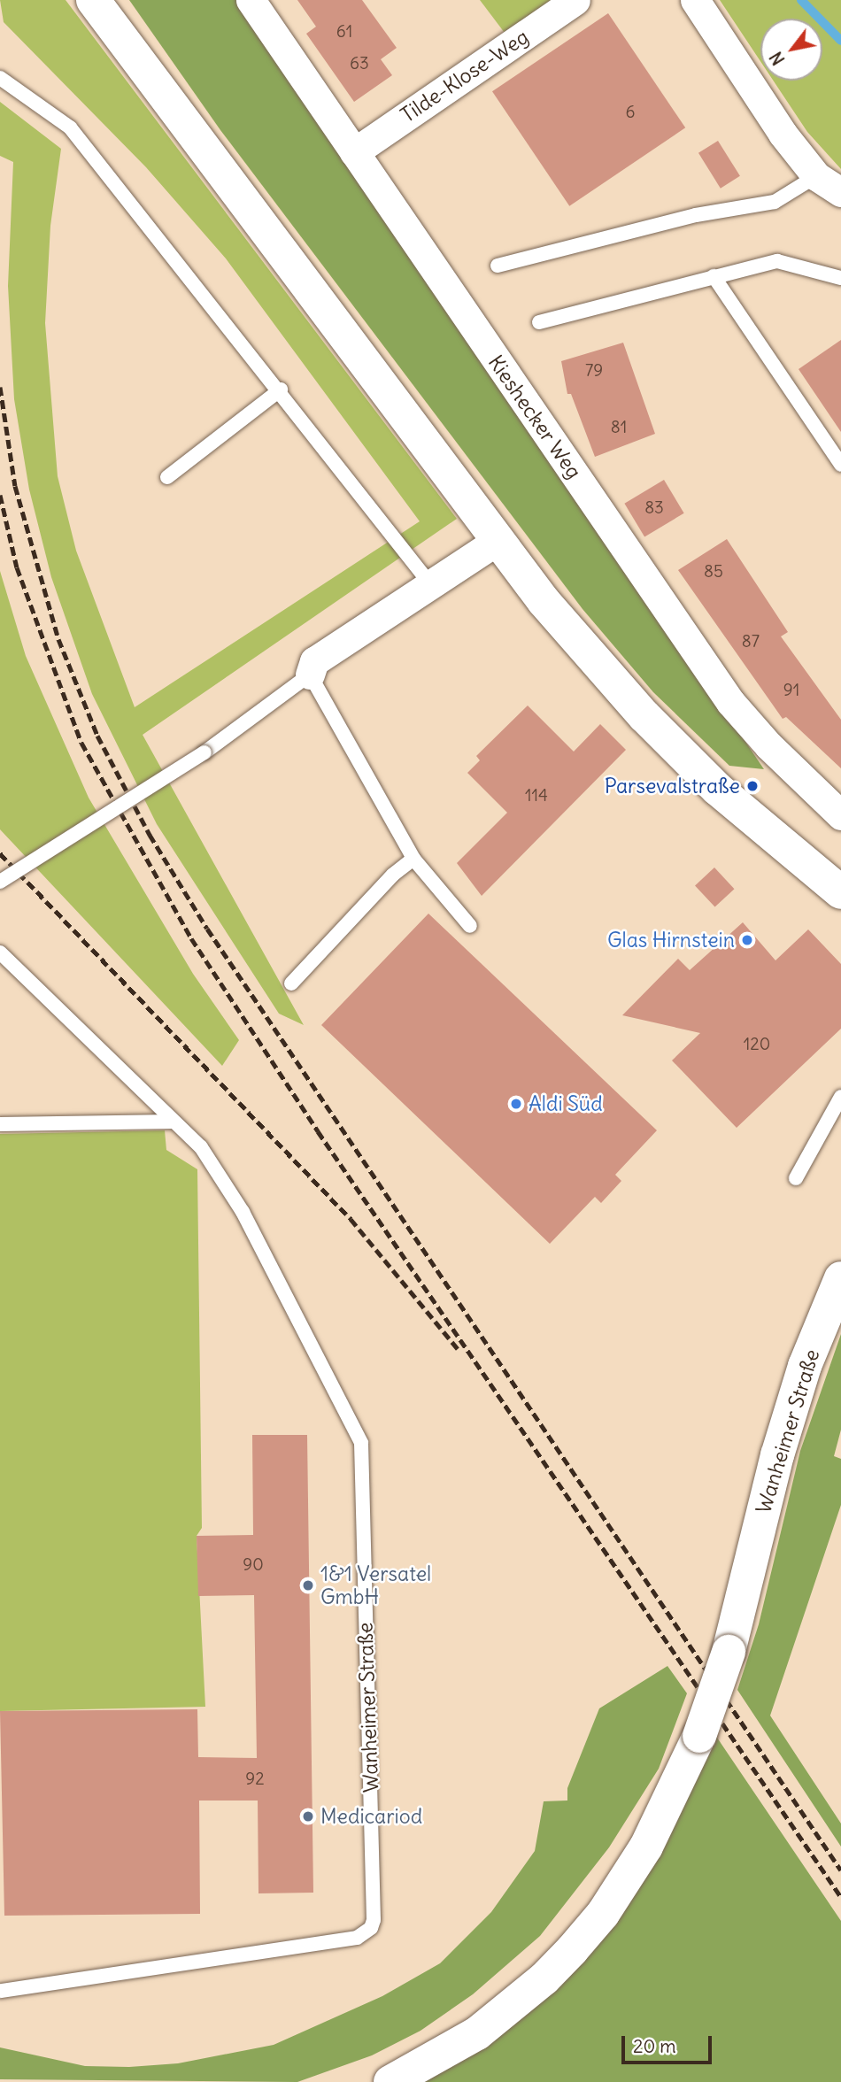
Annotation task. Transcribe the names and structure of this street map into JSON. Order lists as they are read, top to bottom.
{
  "streets": {
    "street": ["Tilde-Klose-Weg", "Kieshecker Weg", "Wanheimer Straße"]
  },
  "crossings": [
    ["Tilde-Klose-Weg", "Kieshecker Weg"]
  ],
  "places": [
    "Parsevalstraße",
    "Glas Hirnstein",
    "Aldi Süd",
    "1&1 Versatel GmbH",
    "Medicariod"
  ],
  "house_numbers": [
    "61",
    "63",
    "6",
    "79",
    "81",
    "83",
    "85",
    "87",
    "91",
    "114",
    "120",
    "90",
    "92"
  ],
  "scale_bar": "20 m",
  "north": "bottom left"
}
